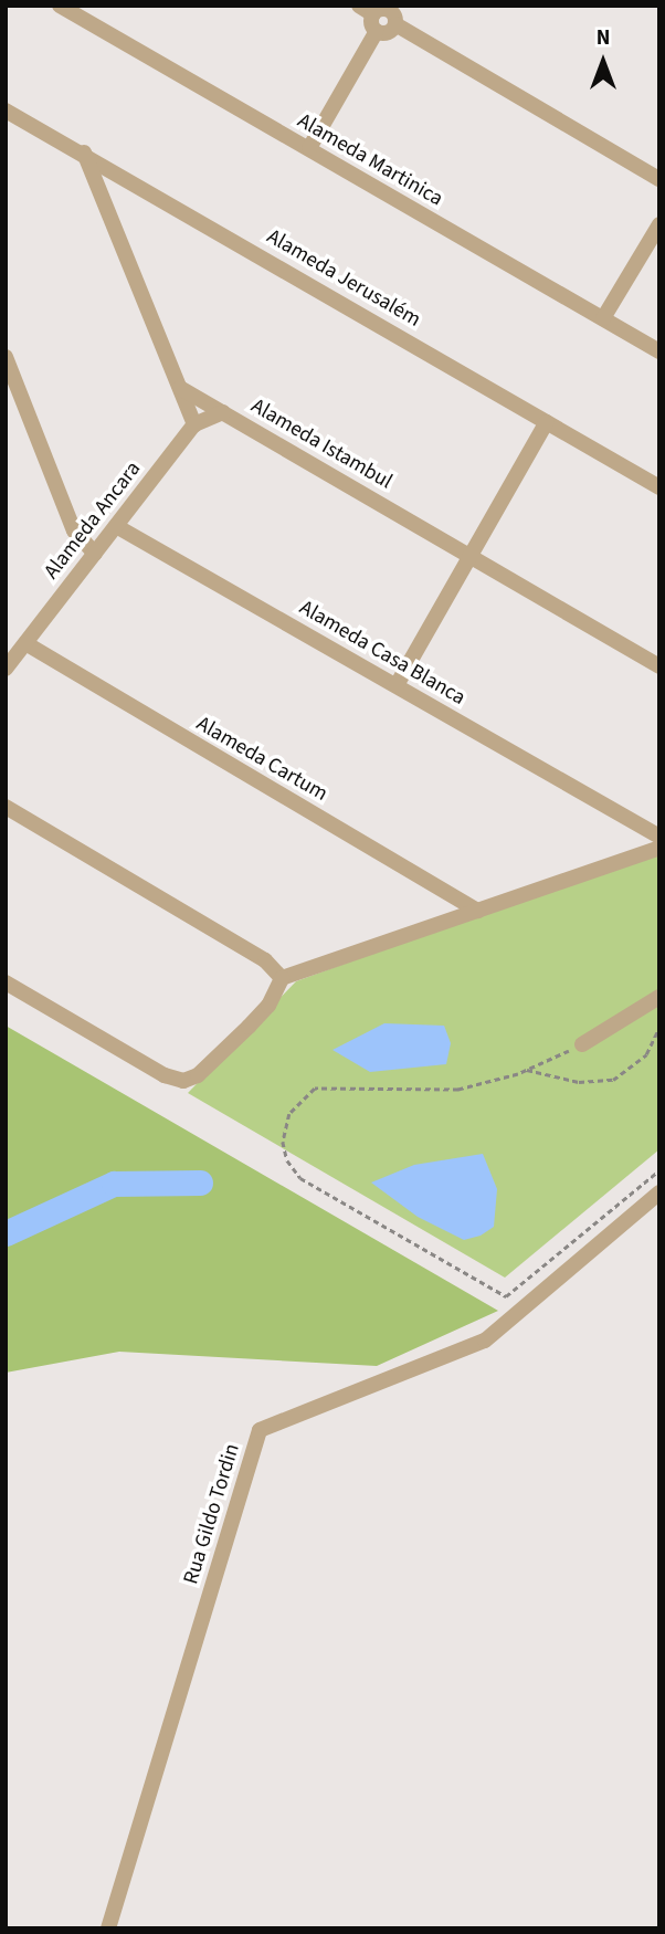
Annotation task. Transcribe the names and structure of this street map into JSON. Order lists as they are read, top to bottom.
{
  "streets": {
    "street": [
      "Alameda Martinica",
      "Alameda Jerusalém",
      "Alameda Istambul",
      "Alameda Ancara",
      "Alameda Casa Blanca",
      "Alameda Cartum",
      "Rua Gildo Tordin"
    ]
  },
  "crossings": [
    ["Alameda Istambul", "Alameda Ancara"],
    ["Alameda Ancara", "Alameda Casa Blanca"],
    ["Alameda Ancara", "Alameda Cartum"]
  ],
  "north": "top"
}
